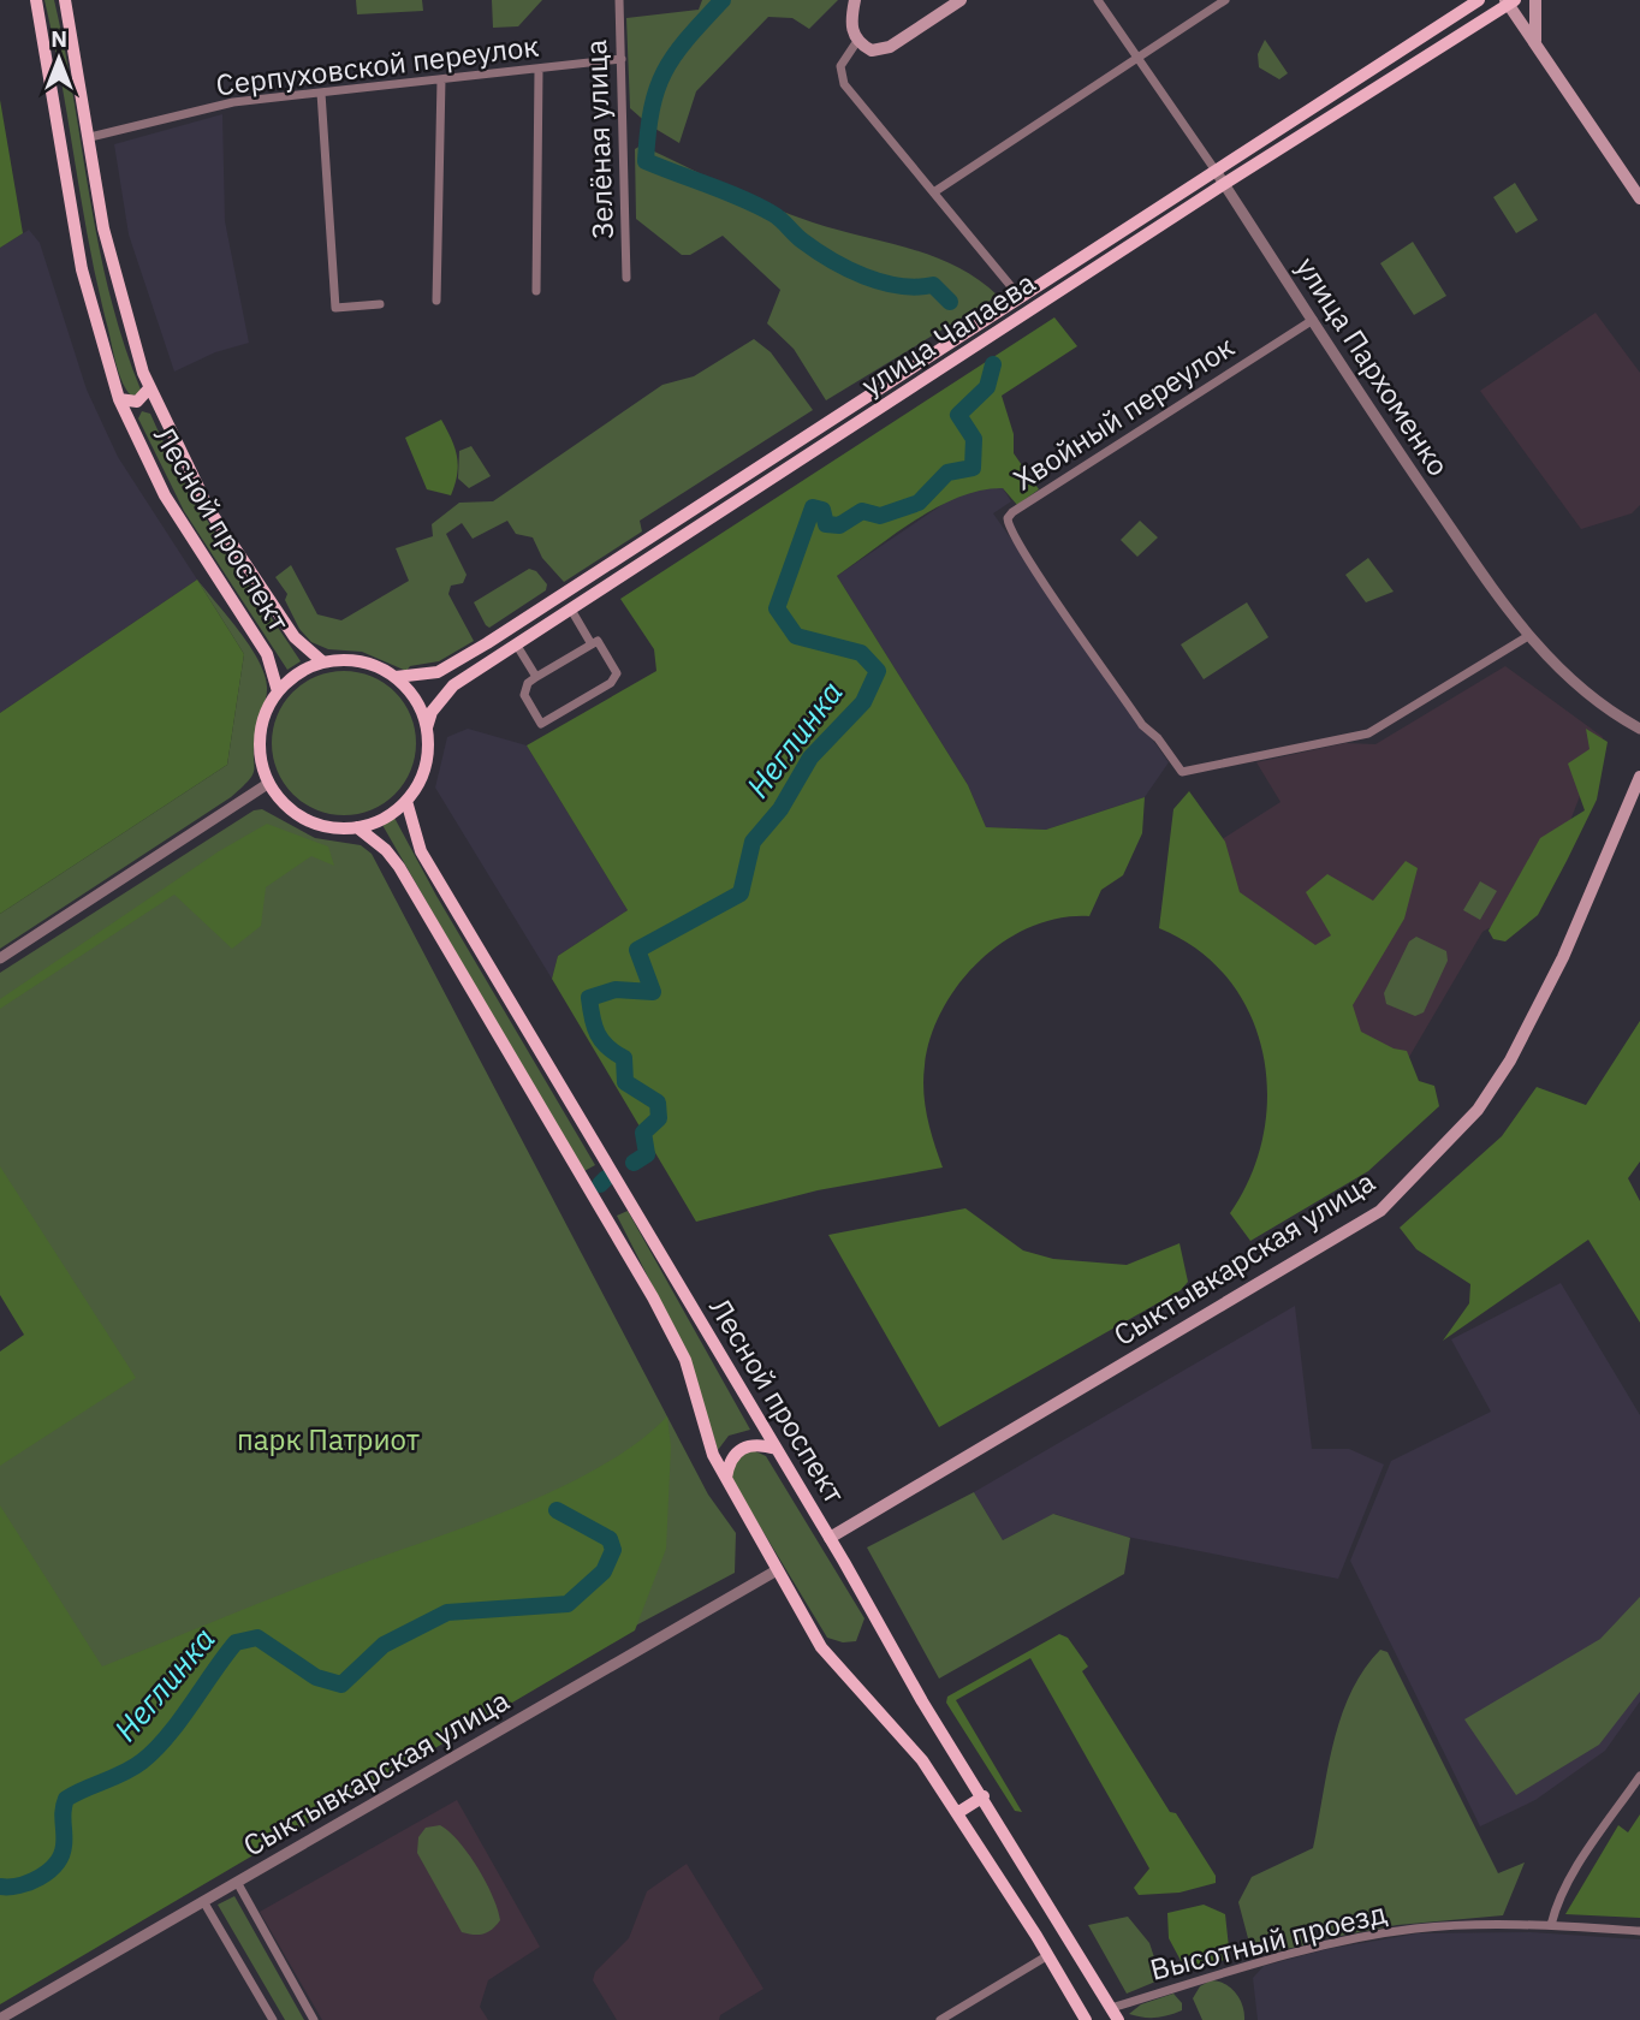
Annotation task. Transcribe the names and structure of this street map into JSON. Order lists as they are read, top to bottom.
{
  "streets": {
    "main road": ["улица Чапаева", "Лесной проспект", "Сыктывкарская улица"],
    "street": [
      "Серпуховской переулок",
      "Зелёная улица",
      "улица Пархоменко",
      "Хвойный переулок",
      "Высотный проезд"
    ]
  },
  "crossings": [
    ["Серпуховской переулок", "Зелёная улица"],
    ["Серпуховской переулок", "Лесной проспект"],
    ["улица Чапаева", "улица Пархоменко"],
    ["улица Чапаева", "Лесной проспект"],
    ["улица Пархоменко", "Хвойный переулок"],
    ["Лесной проспект", "Сыктывкарская улица"],
    ["Лесной проспект", "Высотный проезд"]
  ],
  "water": ["Неглинка"],
  "parks": ["парк Патриот"],
  "north": "top"
}
